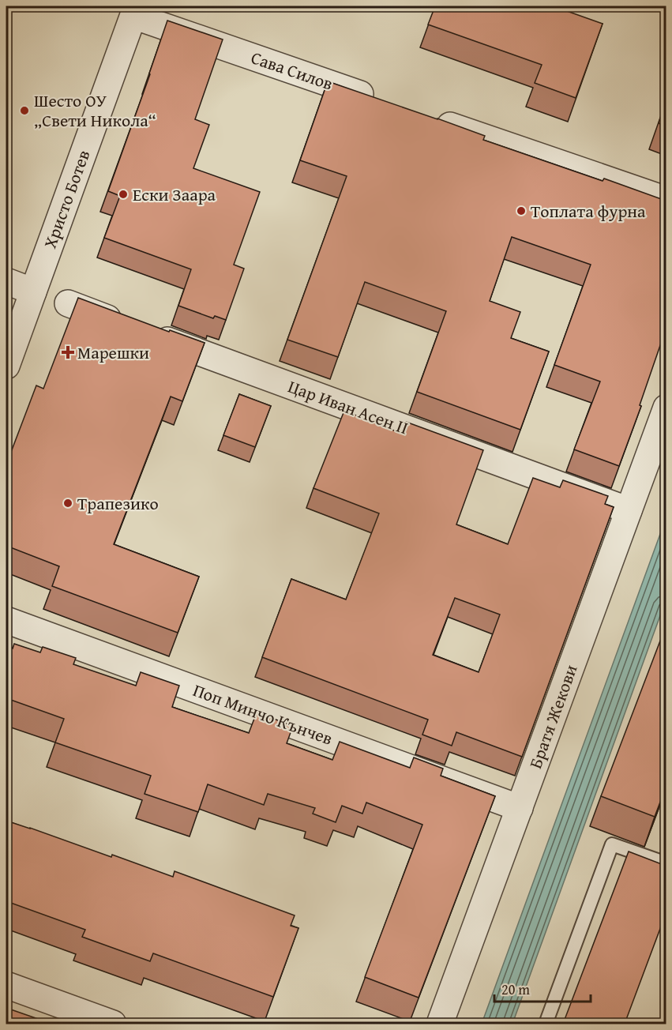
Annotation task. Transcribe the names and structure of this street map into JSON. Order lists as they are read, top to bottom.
{
  "streets": {
    "street": [
      "Сава Силов",
      "Христо Ботев",
      "Цар Иван Асен II",
      "Поп Минчо Кънчев",
      "Братя Жекови"
    ]
  },
  "crossings": [
    ["Сава Силов", "Христо Ботев"],
    ["Цар Иван Асен II", "Братя Жекови"],
    ["Поп Минчо Кънчев", "Братя Жекови"]
  ],
  "places": {
    "other": [
      "Шесто ОУ „Свети Никола“",
      "Ески Заара",
      "Топлата фурна",
      "Трапезико"
    ],
    "health": ["Марешки"]
  },
  "scale_bar": "20 m"
}
